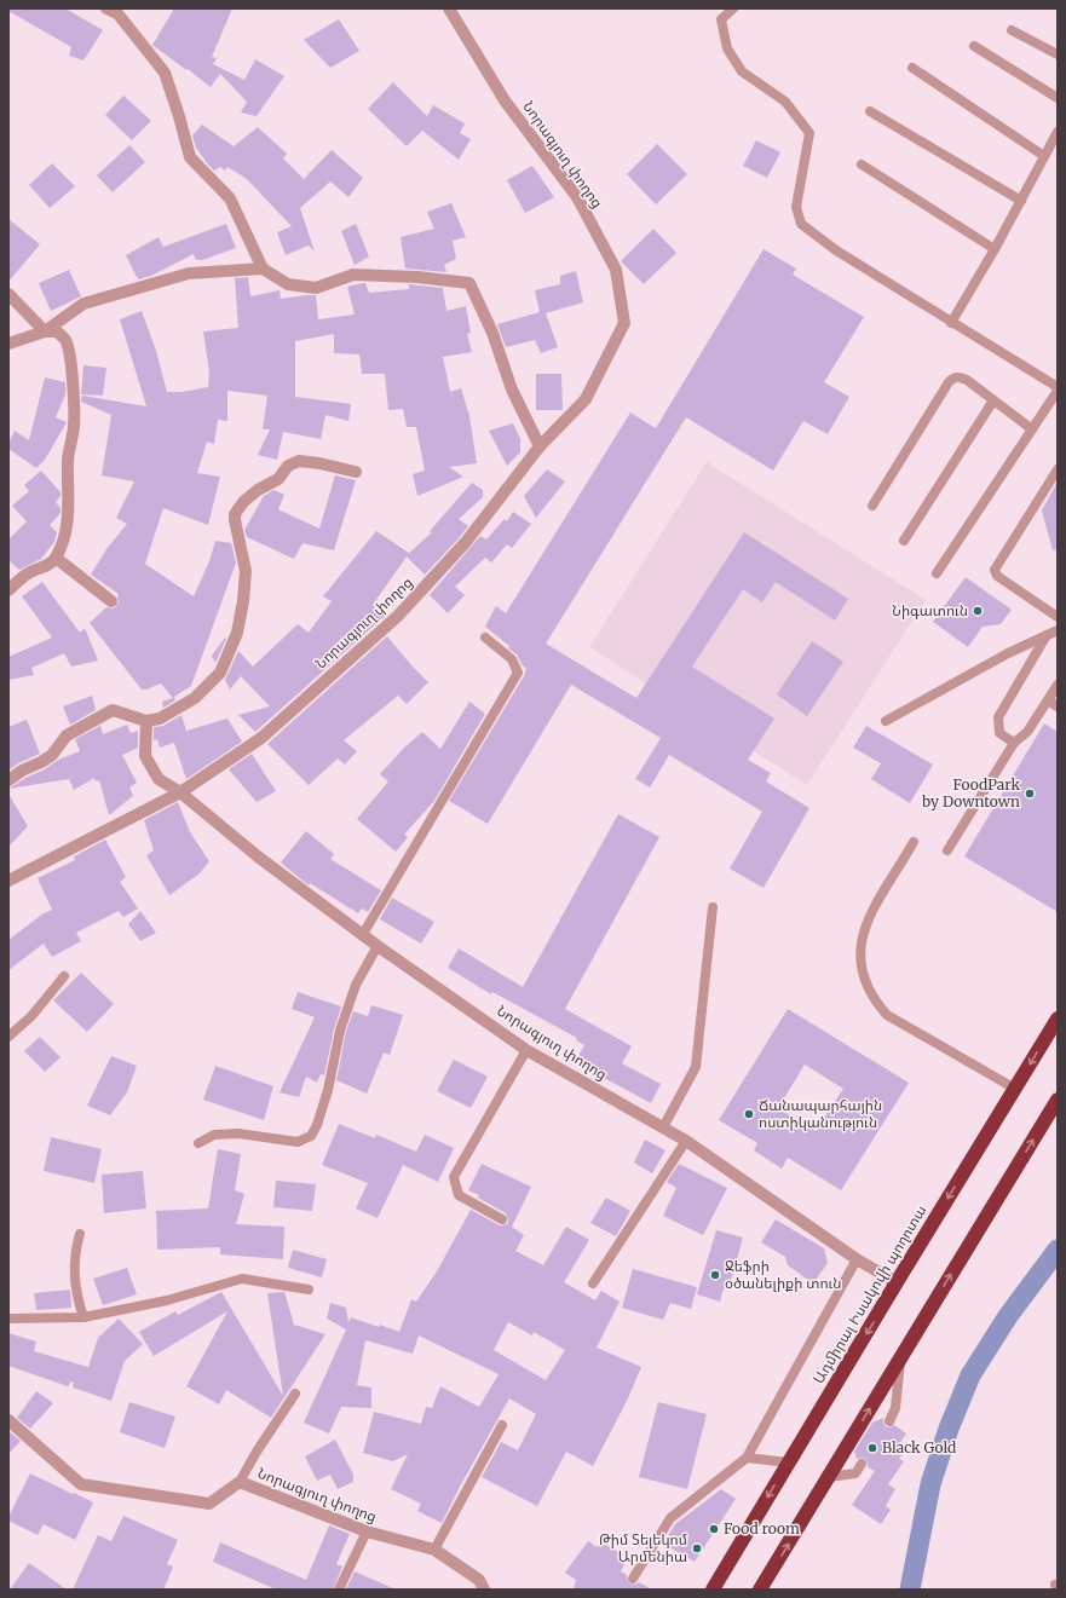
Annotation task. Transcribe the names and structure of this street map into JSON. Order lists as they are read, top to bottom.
{
  "streets": {
    "highway": ["Ադմիրալ Իսակովի պողոտա"],
    "street": ["Նորագյուղ փողոց"]
  },
  "crossings": [
    ["Նորագյուղ փողոց", "Ադմիրալ Իսակովի պողոտա"]
  ],
  "places": [
    "Նիգատուն",
    "FoodPark by Downtown",
    "Ճանապարհային ոստիկանություն",
    "Ջեֆրի օծանելիքի տուն",
    "Black Gold",
    "Food room",
    "Թիմ Տելեկոմ Արմենիա"
  ]
}
